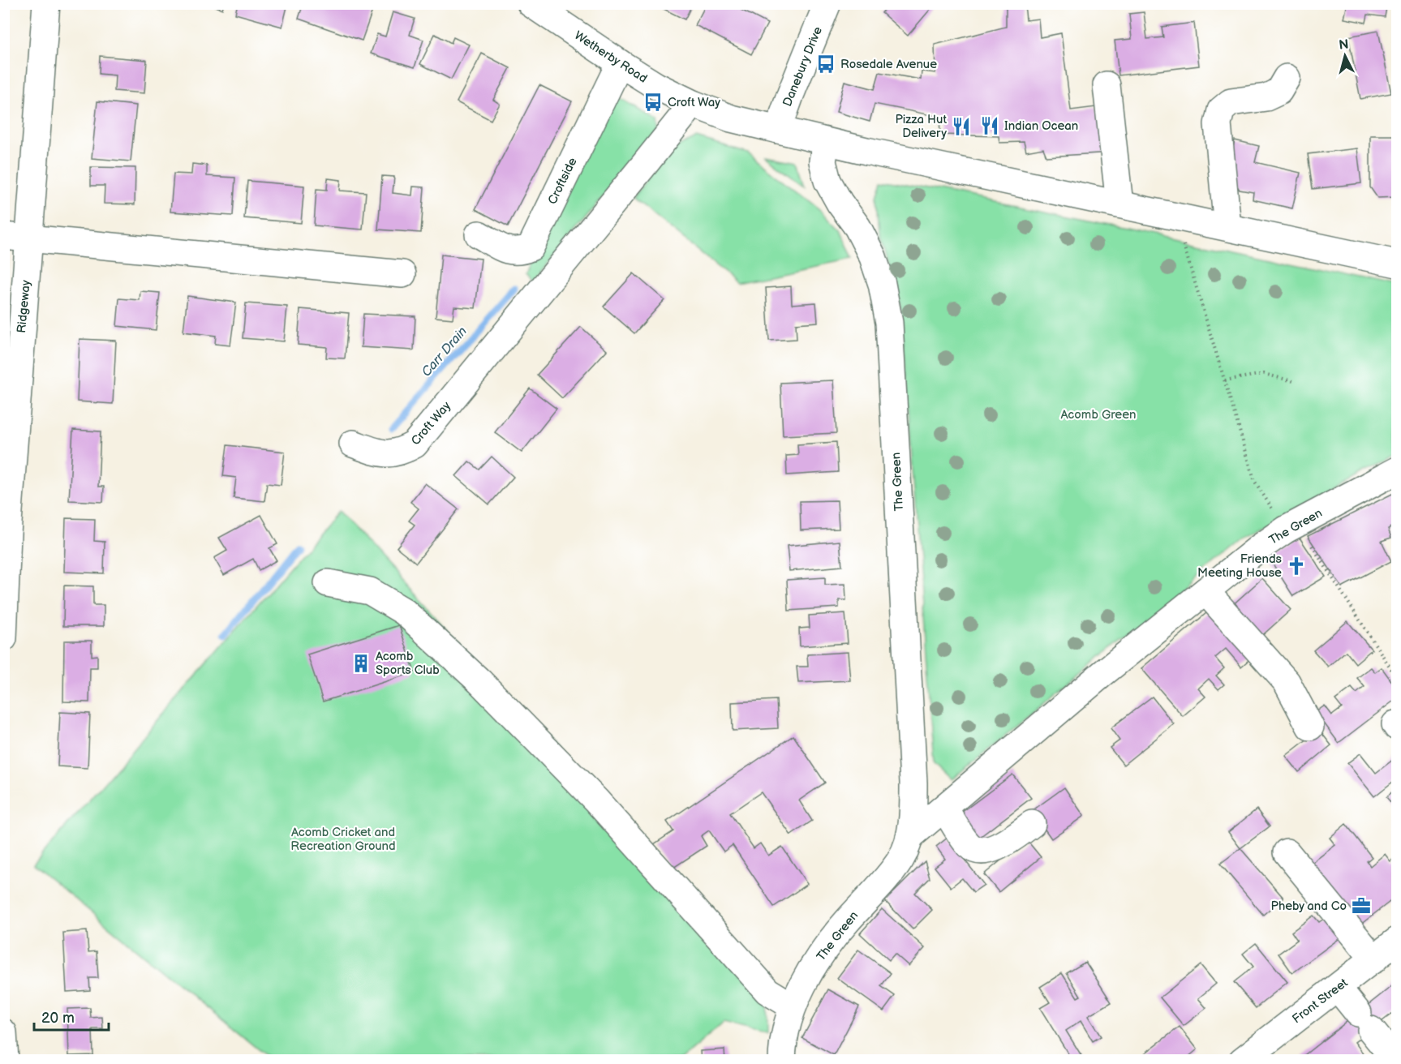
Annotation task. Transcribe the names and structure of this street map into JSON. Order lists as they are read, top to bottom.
{
  "streets": {
    "street": [
      "Wetherby Road",
      "Danebury Drive",
      "Croftside",
      "Ridgeway",
      "Croft Way",
      "The Green",
      "Front Street"
    ]
  },
  "crossings": [
    ["Wetherby Road", "Danebury Drive"],
    ["Wetherby Road", "Croftside"],
    ["Wetherby Road", "Croft Way"]
  ],
  "water": ["Carr Drain"],
  "parks": ["Acomb Green", "Acomb Cricket and Recreation Ground"],
  "places": {
    "bus stop": ["Rosedale Avenue", "Croft Way"],
    "restaurant": ["Indian Ocean", "Pizza Hut Delivery"],
    "church": ["Friends Meeting House"],
    "building": ["Acomb Sports Club"],
    "office": ["Pheby and Co"]
  },
  "scale_bar": "20 m",
  "north": "top"
}
